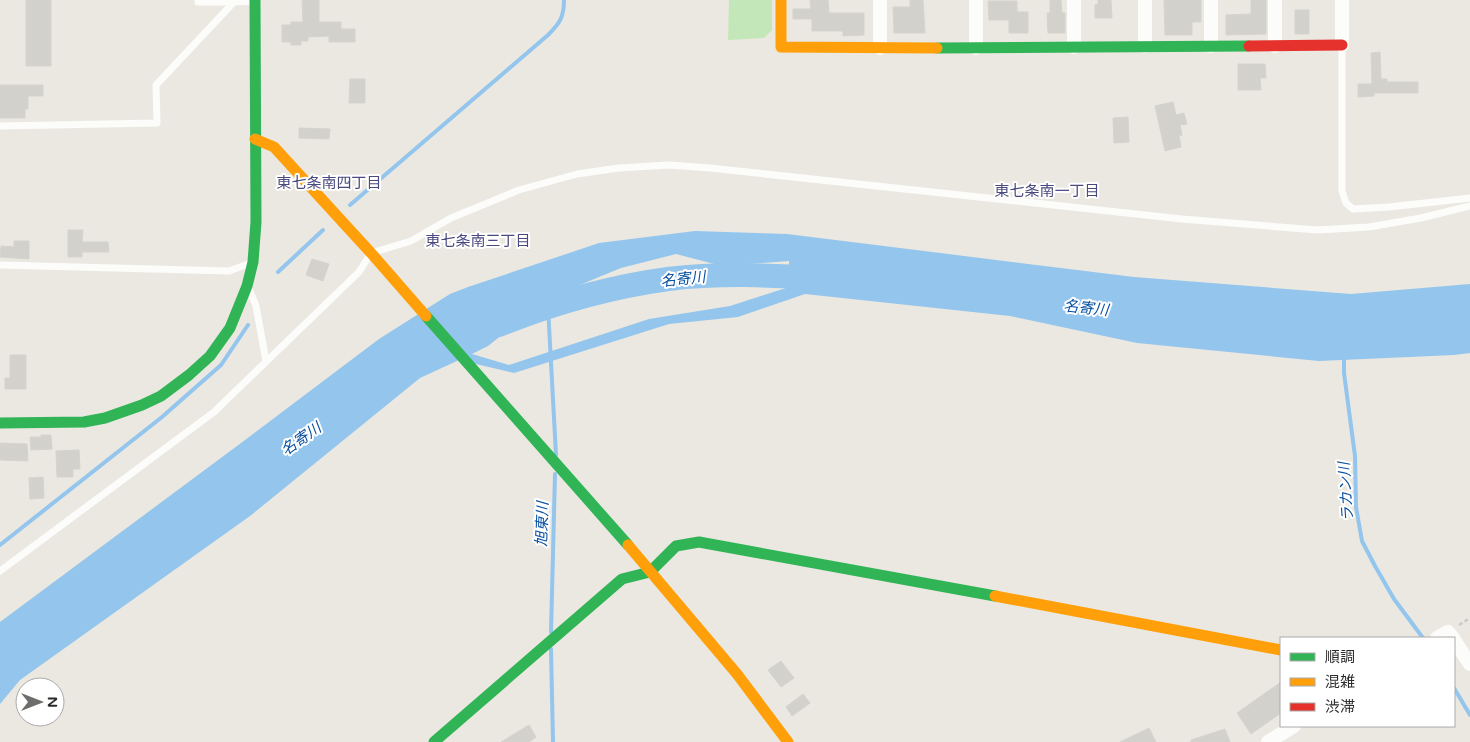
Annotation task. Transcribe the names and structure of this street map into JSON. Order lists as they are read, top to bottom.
{
  "districts": ["東七条南四丁目", "東七条南一丁目", "東七条南三丁目"],
  "water": ["名寄川", "ラカン川", "旭東川"],
  "legend": ["順調", "混雑", "渋滞"],
  "north": "right"
}
